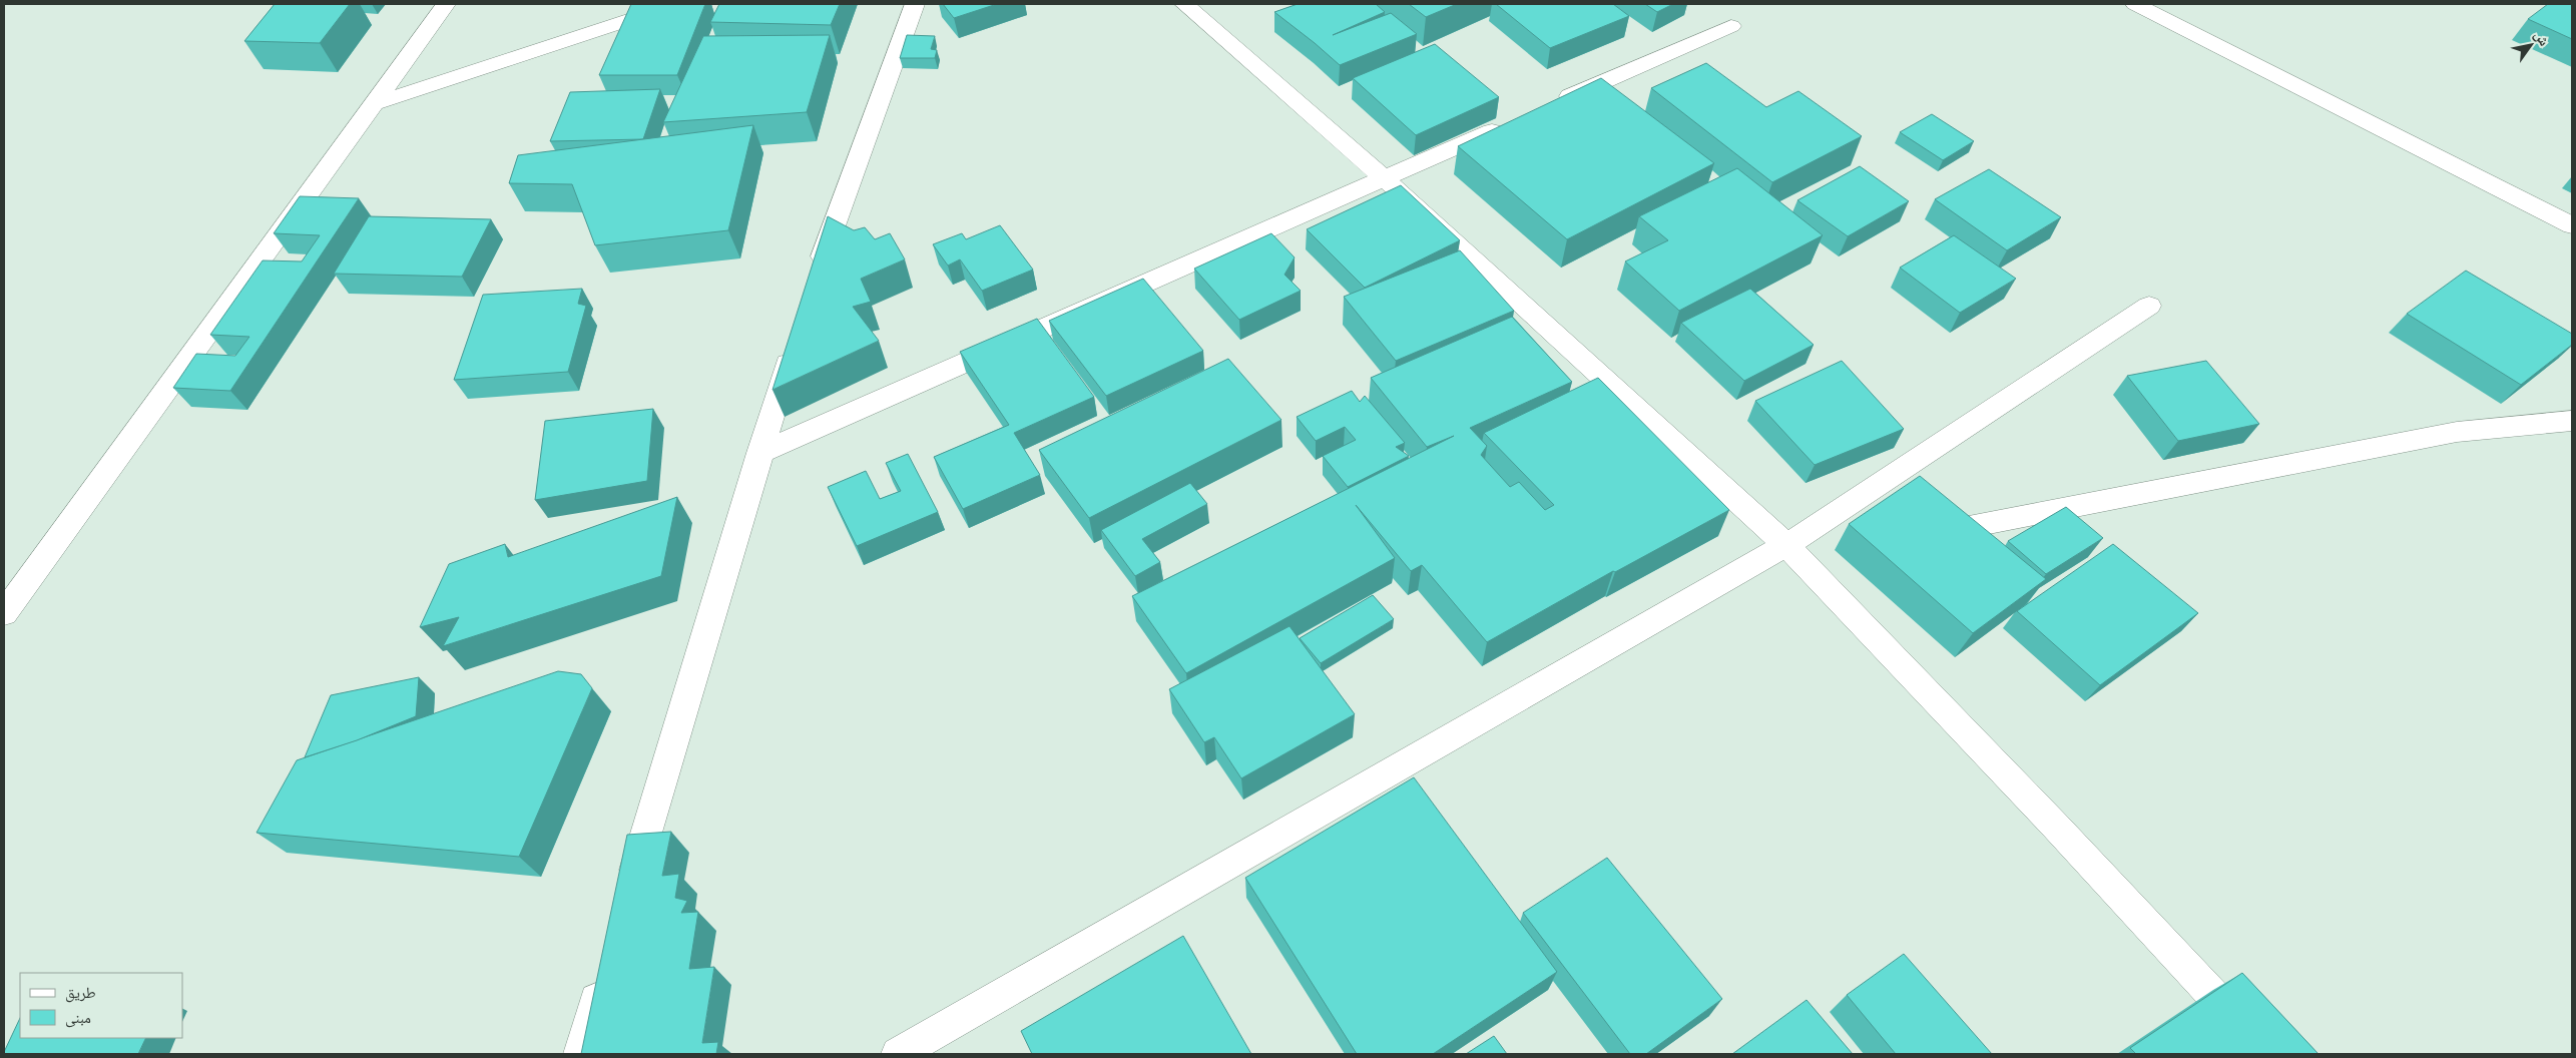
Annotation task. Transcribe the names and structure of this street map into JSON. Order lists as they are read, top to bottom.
{
  "legend": ["طريق", "مبنى"],
  "north": "top right"
}
